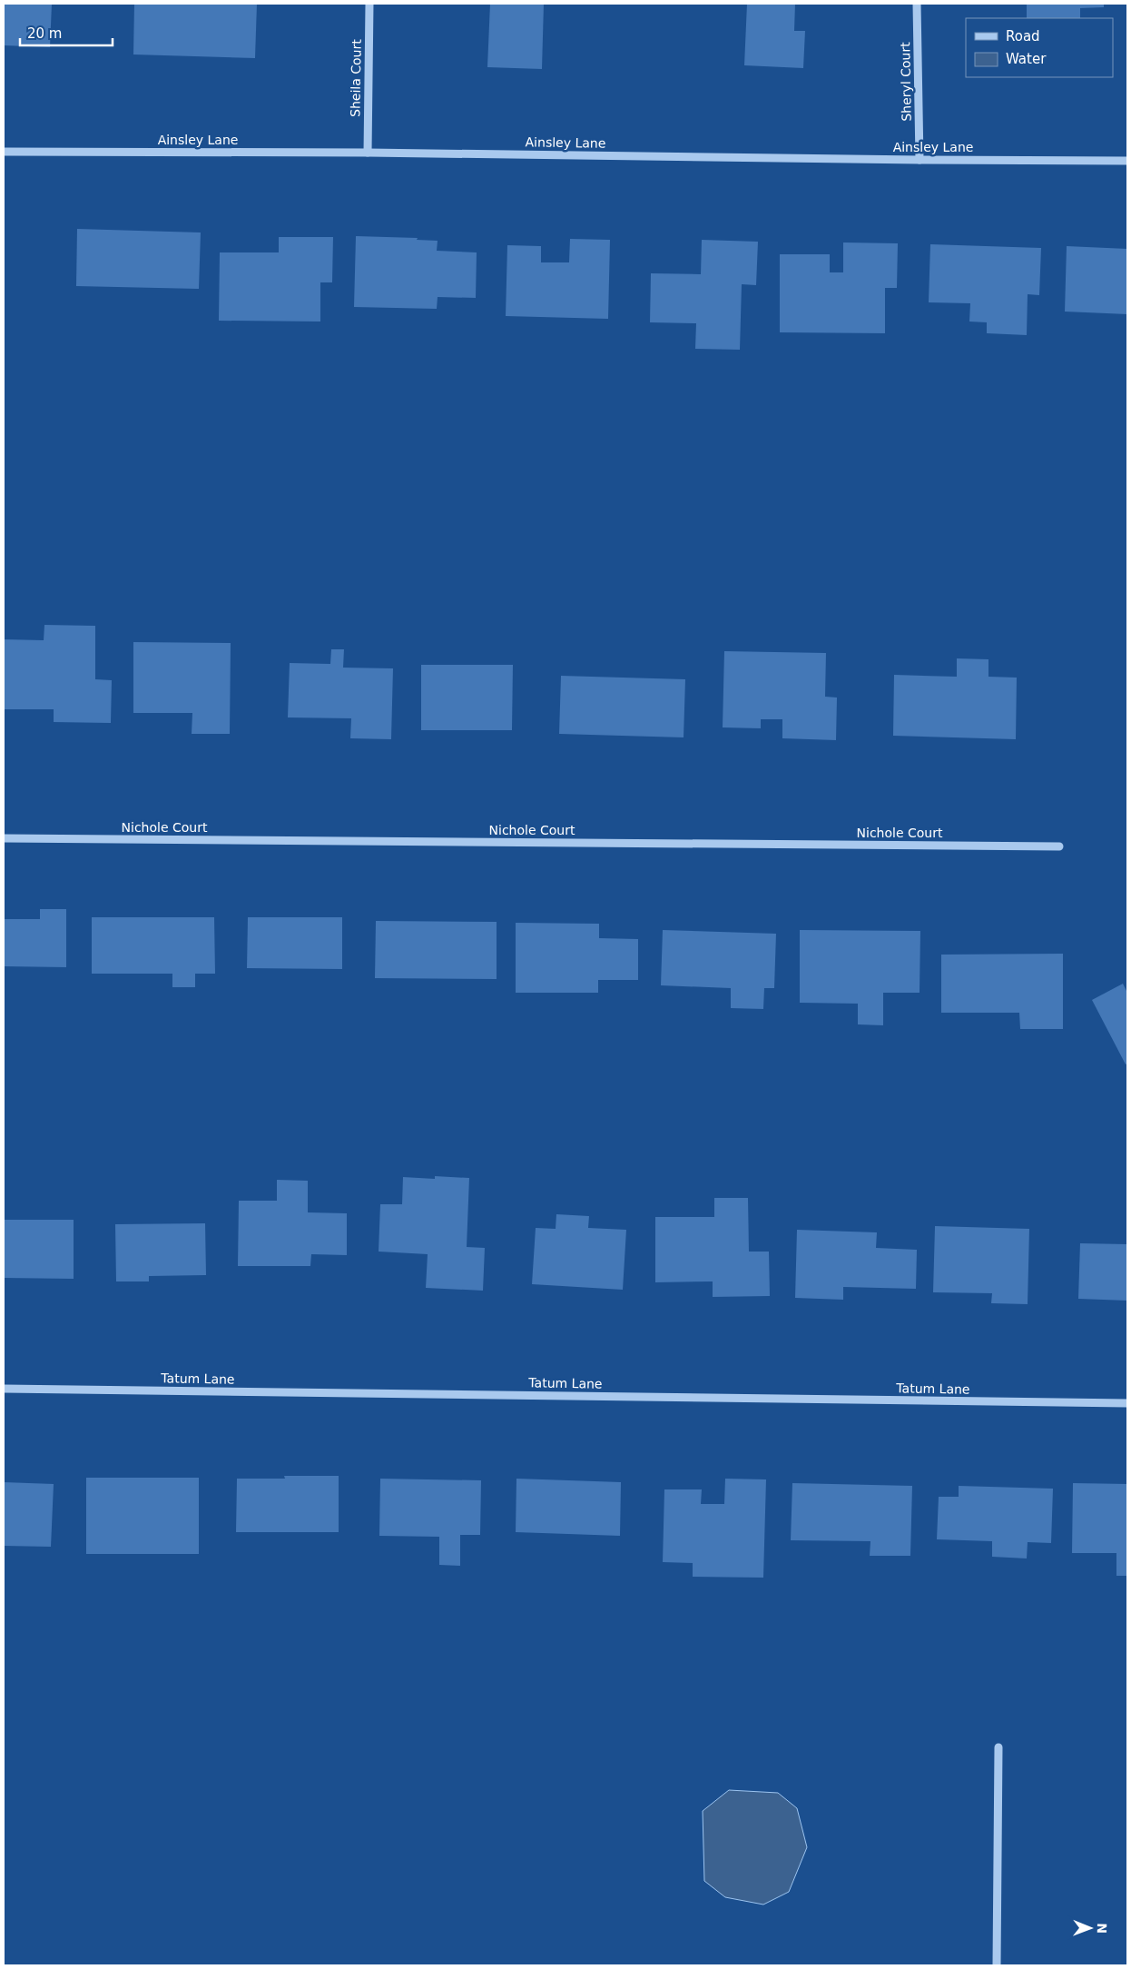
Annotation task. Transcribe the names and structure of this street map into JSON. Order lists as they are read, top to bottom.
{
  "streets": {
    "street": [
      "Sheila Court",
      "Sheryl Court",
      "Ainsley Lane",
      "Nichole Court",
      "Tatum Lane"
    ]
  },
  "crossings": [
    ["Sheila Court", "Ainsley Lane"],
    ["Sheryl Court", "Ainsley Lane"]
  ],
  "legend": ["Road", "Water"],
  "scale_bar": "20 m",
  "north": "right"
}
